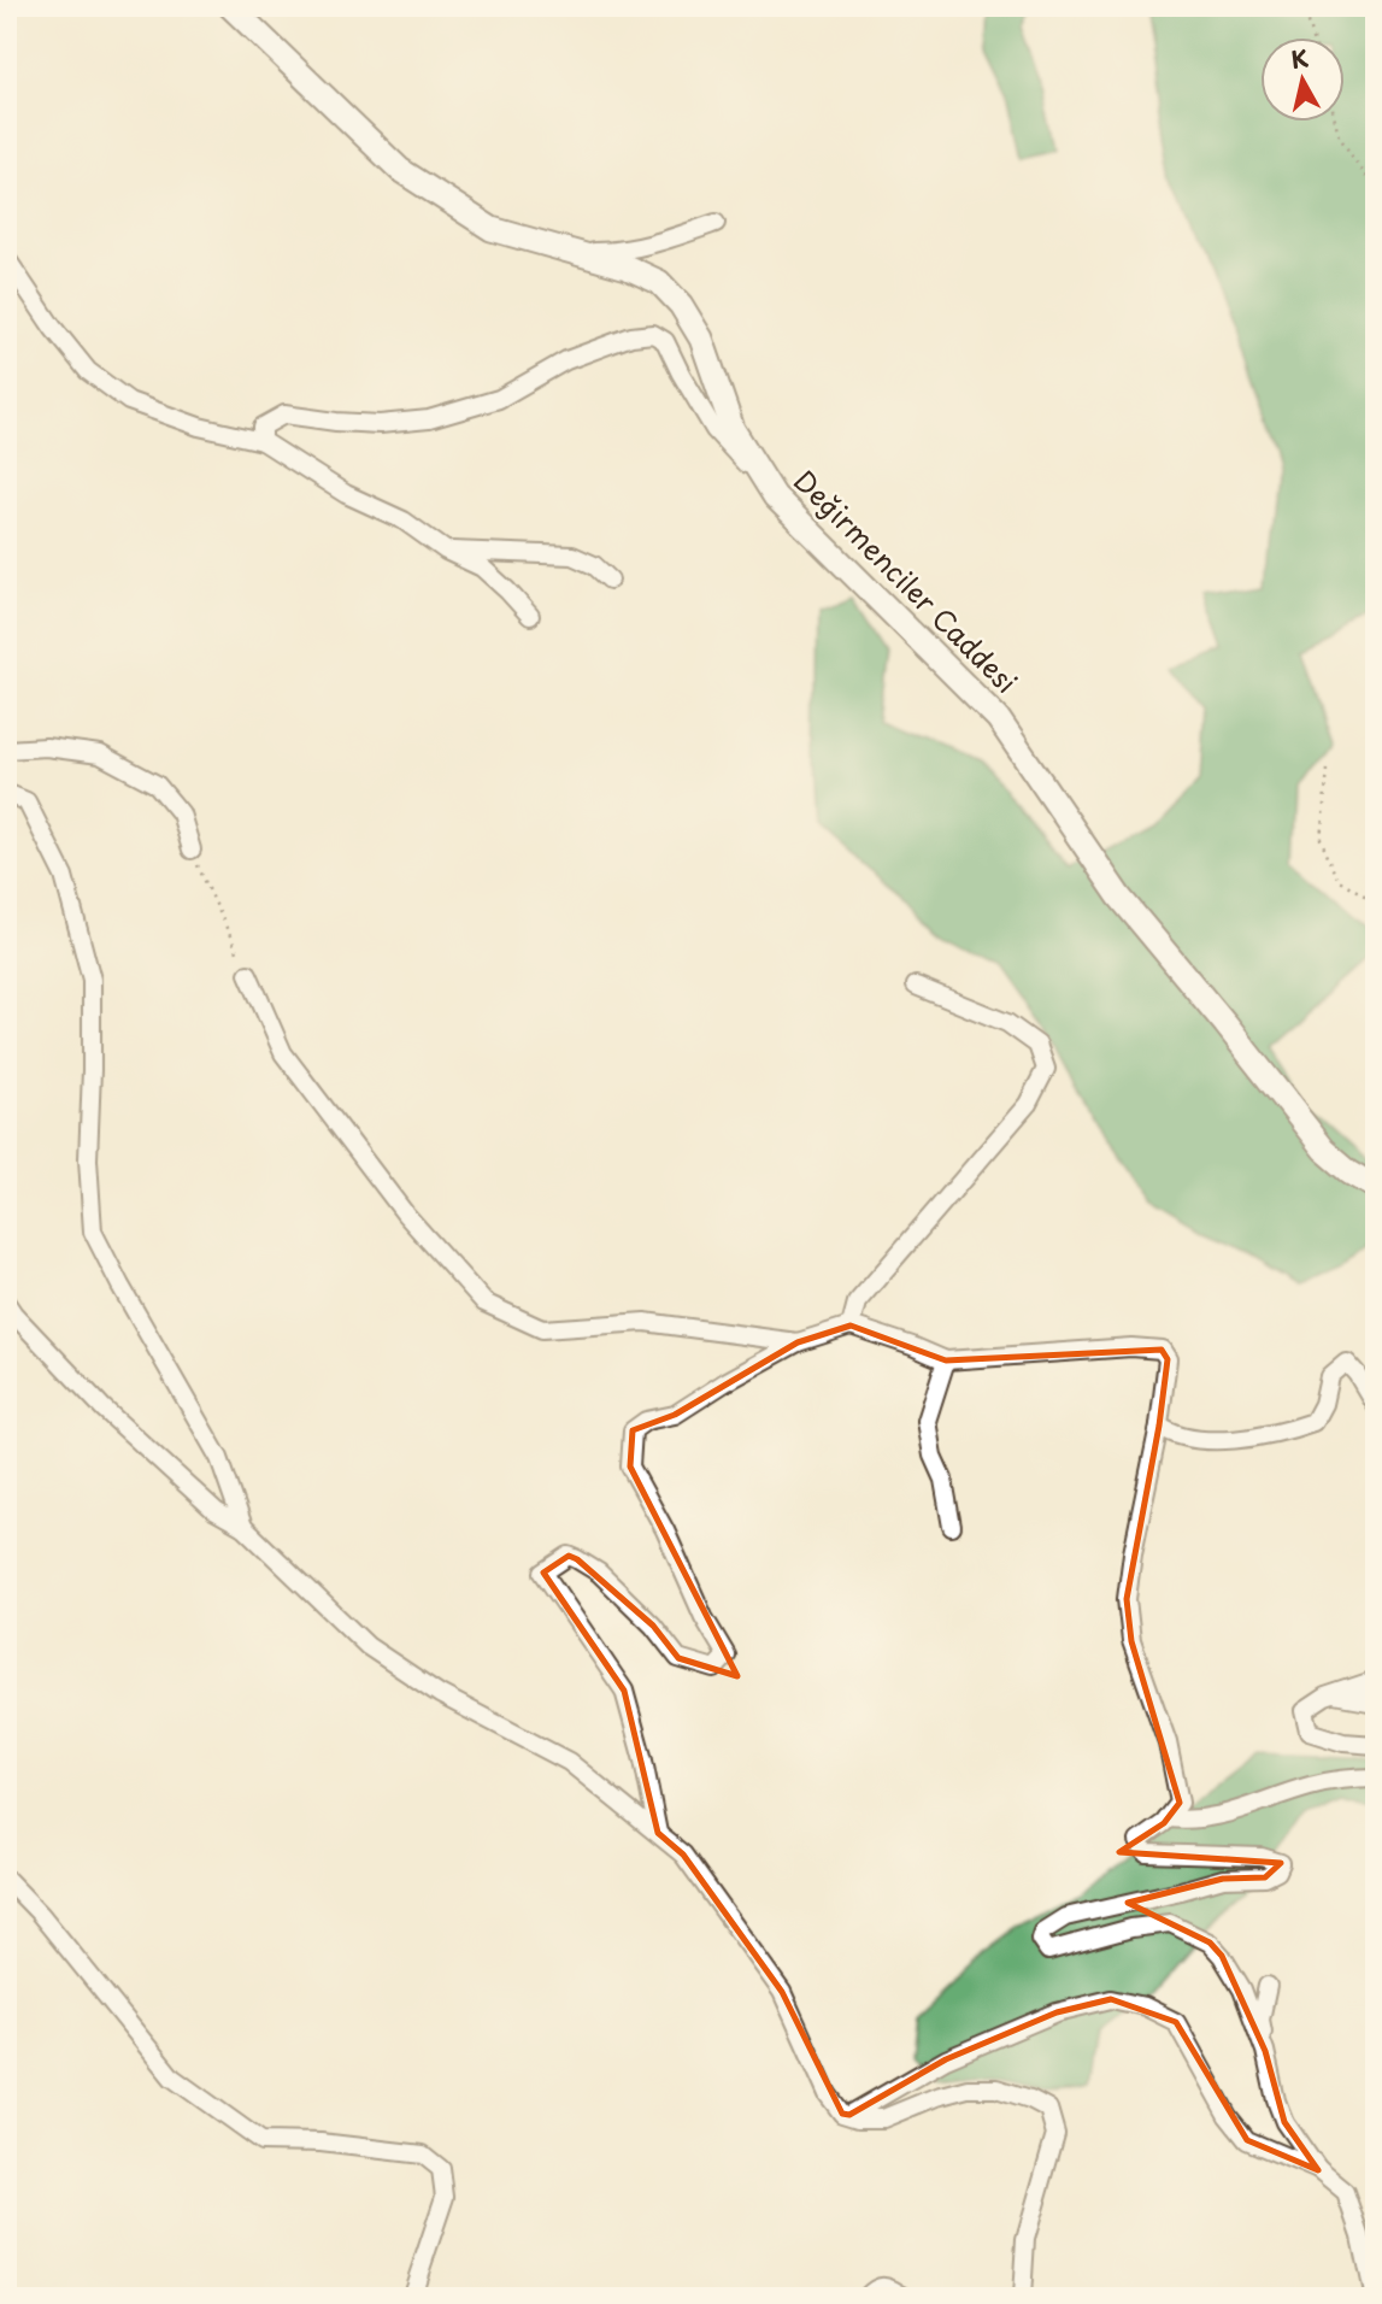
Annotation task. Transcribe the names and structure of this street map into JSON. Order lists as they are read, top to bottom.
{
  "streets": {
    "main road": ["Değirmenciler Caddesi"]
  },
  "north": "top"
}
